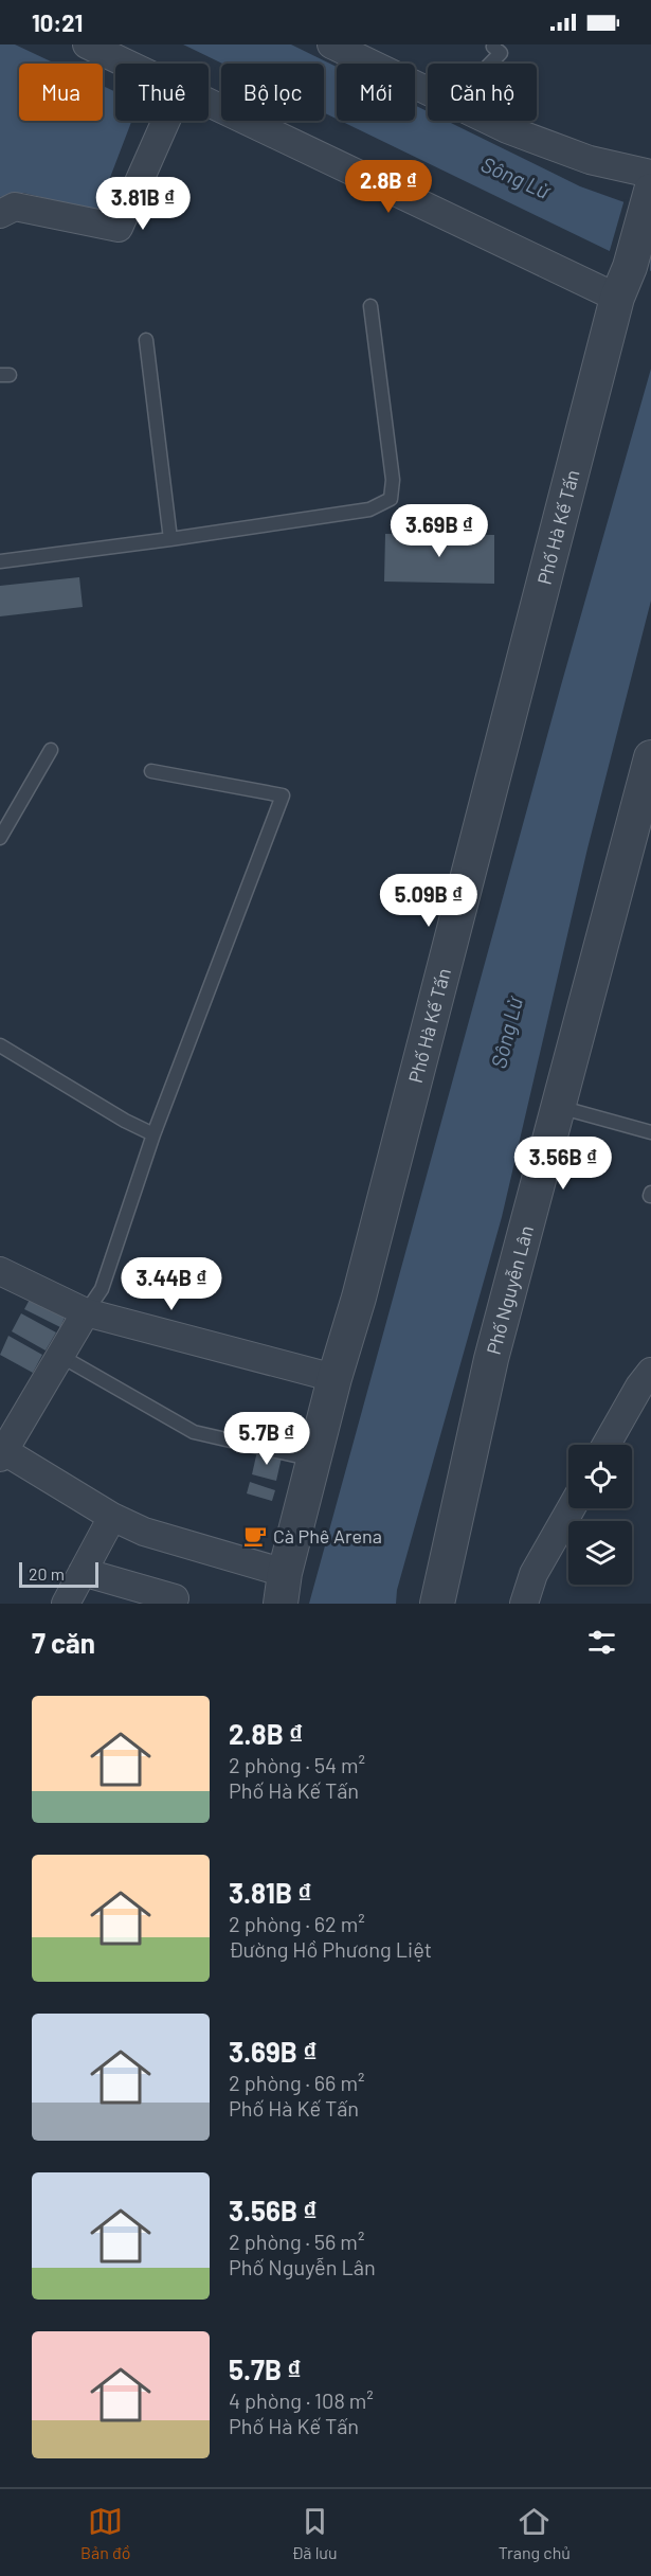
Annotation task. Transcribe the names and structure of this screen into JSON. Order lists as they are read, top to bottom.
{
  "streets": {
    "street": ["Phố Hà Kế Tấn", "Phố Nguyễn Lân"]
  },
  "water": ["Sông Lừ"],
  "places": {
    "cafe": ["Cà Phê Arena"]
  },
  "scale_bar": "20 m",
  "page": {
    "status": "10:21",
    "chip": [
      "Mua",
      "Thuê",
      "Bộ lọc",
      "Mới",
      "Căn hộ"
    ],
    "price": [
      "2.8B ₫",
      "3.81B ₫",
      "3.69B ₫",
      "5.09B ₫",
      "3.56B ₫",
      "3.44B ₫",
      "5.7B ₫"
    ],
    "scale": "20 m",
    "heading": "7 căn",
    "list": [
      {
        "name": "2.8B ₫",
        "note": "2 phòng · 54 m² · Phố Hà Kế Tấn"
      },
      {
        "name": "3.81B ₫",
        "note": "2 phòng · 62 m² · Đường Hồ Phương Liệt"
      },
      {
        "name": "3.69B ₫",
        "note": "2 phòng · 66 m² · Phố Hà Kế Tấn"
      },
      {
        "name": "3.56B ₫",
        "note": "2 phòng · 56 m² · Phố Nguyễn Lân"
      },
      {
        "name": "5.7B ₫",
        "note": "4 phòng · 108 m² · Phố Hà Kế Tấn"
      }
    ],
    "tabs": ["Bản đồ", "Đã lưu", "Trang chủ"]
  }
}
